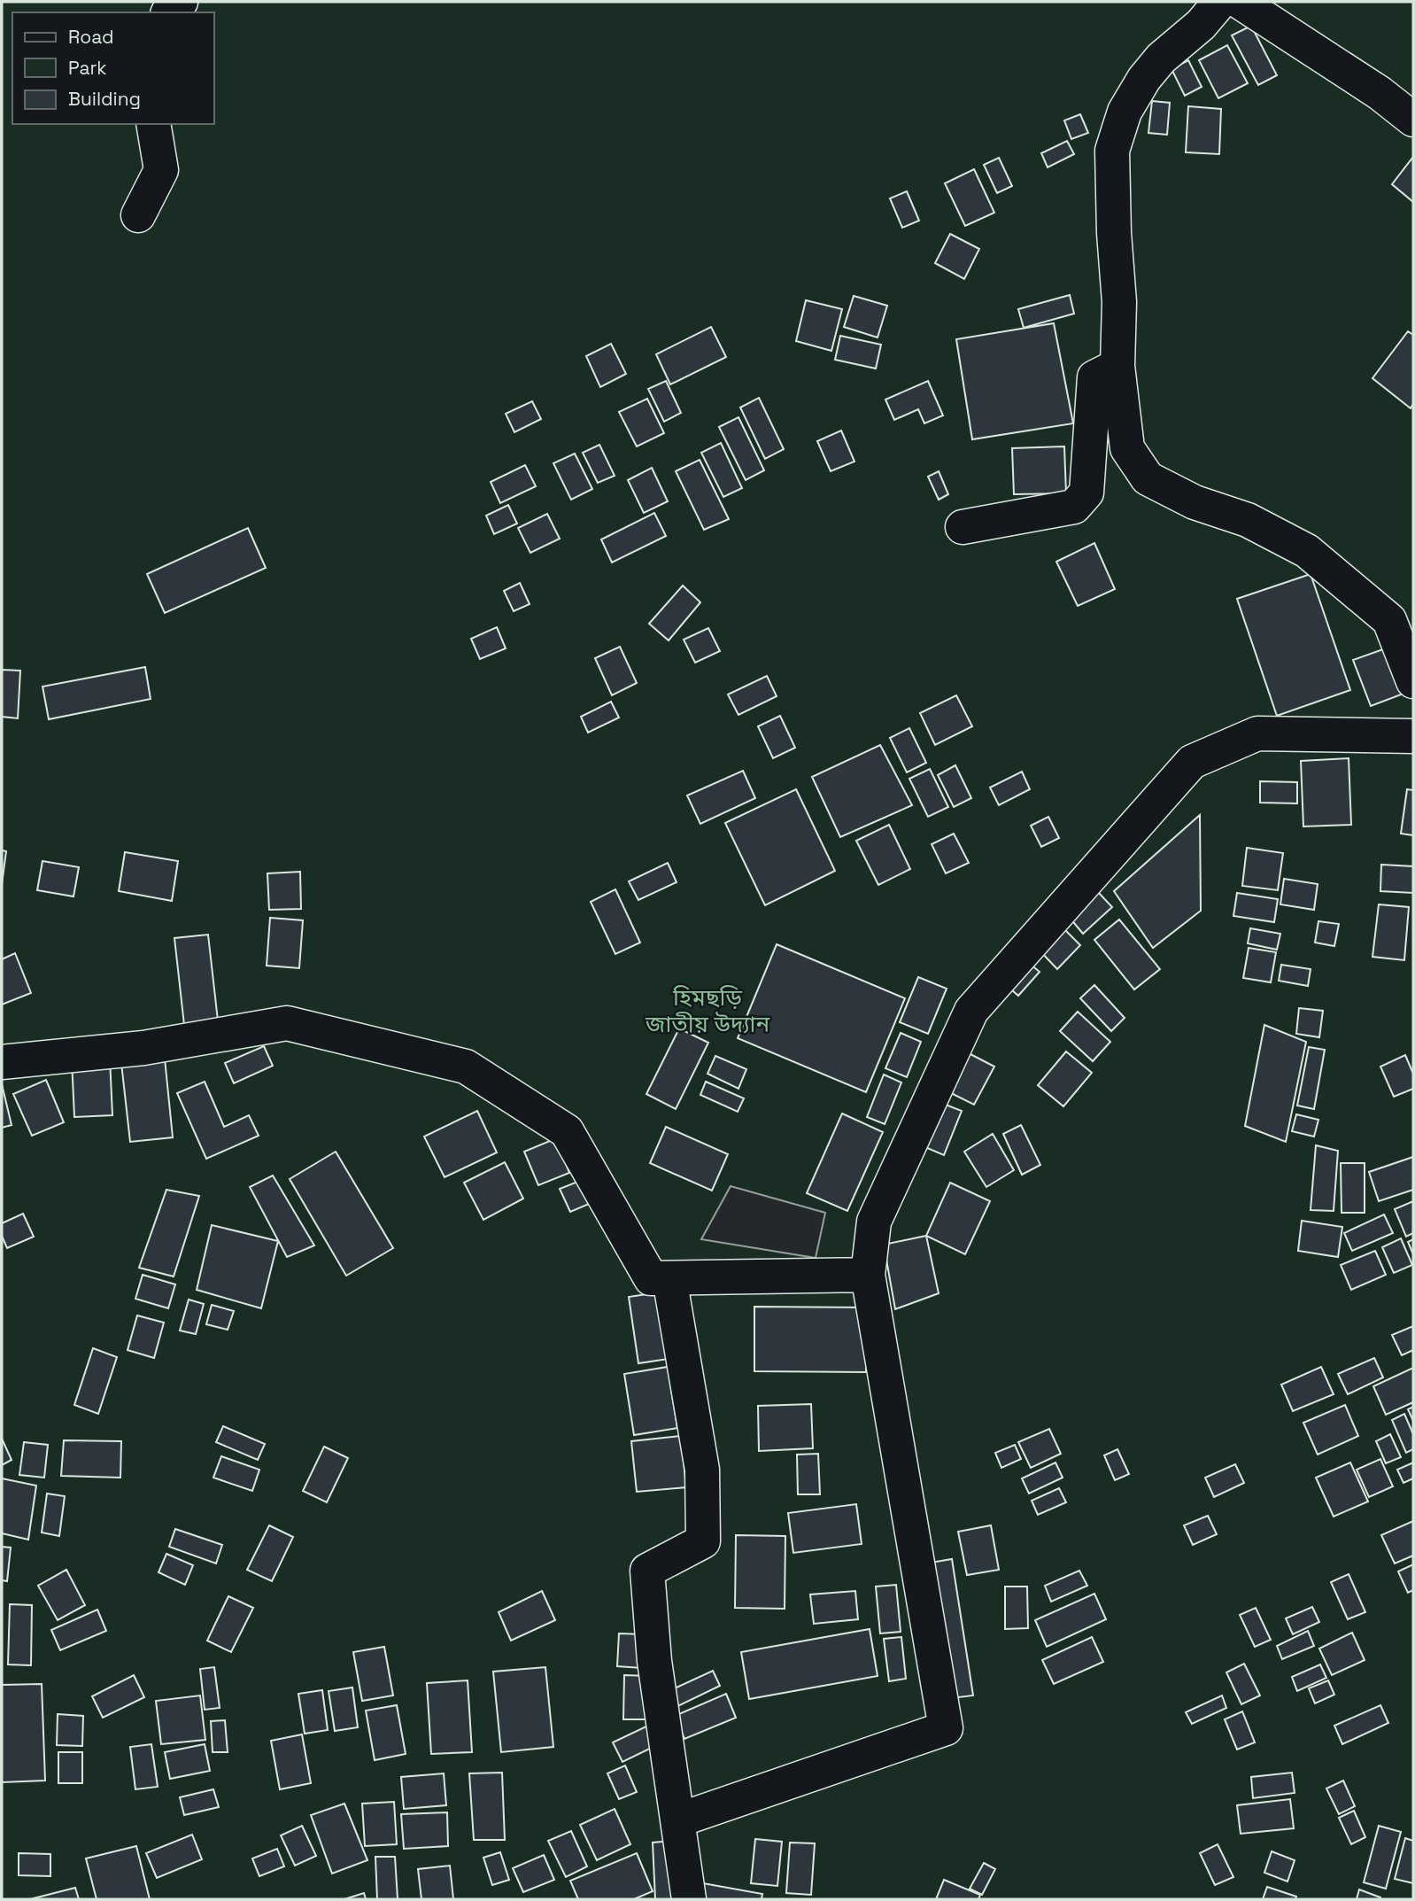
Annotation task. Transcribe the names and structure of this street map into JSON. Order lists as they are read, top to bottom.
{
  "parks": ["হিমছড়ি জাতীয় উদ্যান"],
  "legend": ["Road", "Park", "Building"]
}
